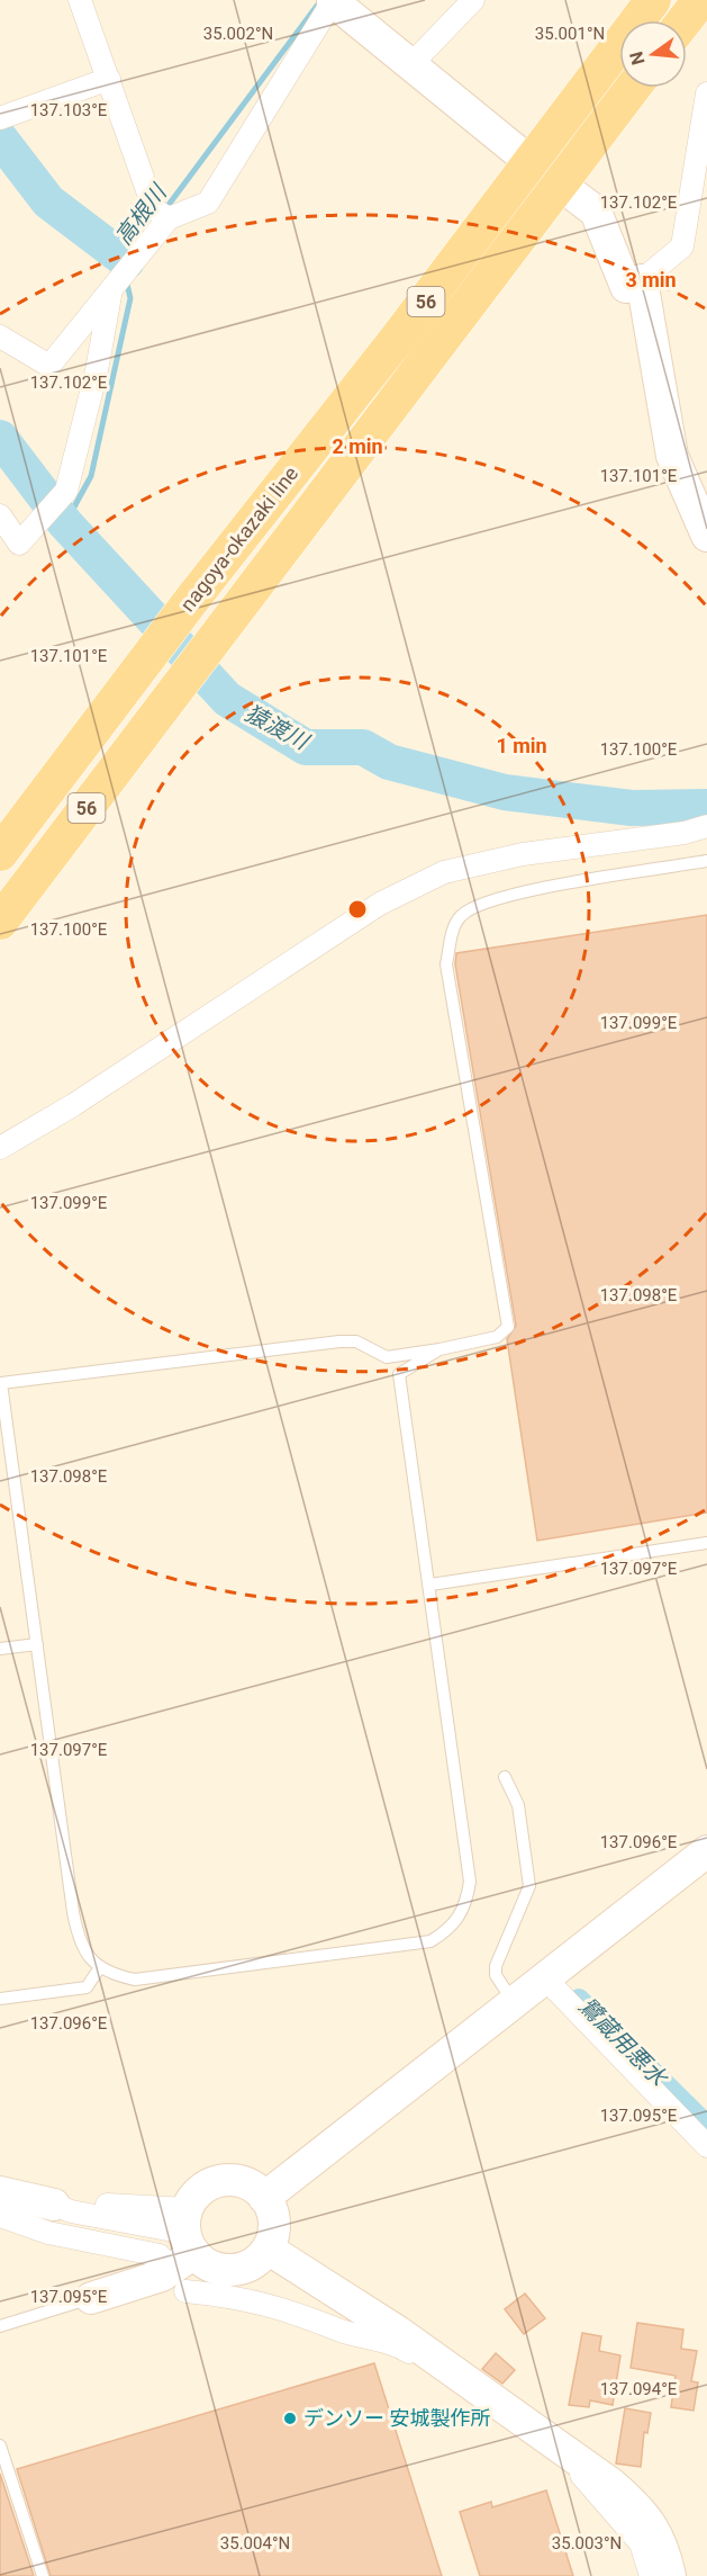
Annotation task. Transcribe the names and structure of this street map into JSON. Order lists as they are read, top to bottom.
{
  "streets": {
    "main road": ["56", "nagoya-okazaki line"]
  },
  "water": ["高根川", "猿渡川", "鷺蔵用悪水"],
  "places": ["デンソー 安城製作所"],
  "north": "left",
  "coordinates": [
    "35.002°N",
    "35.001°N",
    "137.103°E",
    "137.102°E",
    "137.101°E",
    "137.100°E",
    "137.099°E",
    "137.098°E",
    "137.097°E",
    "137.096°E",
    "137.095°E",
    "137.094°E",
    "35.004°N",
    "35.003°N"
  ],
  "rings": ["3 min", "2 min", "1 min"]
}
